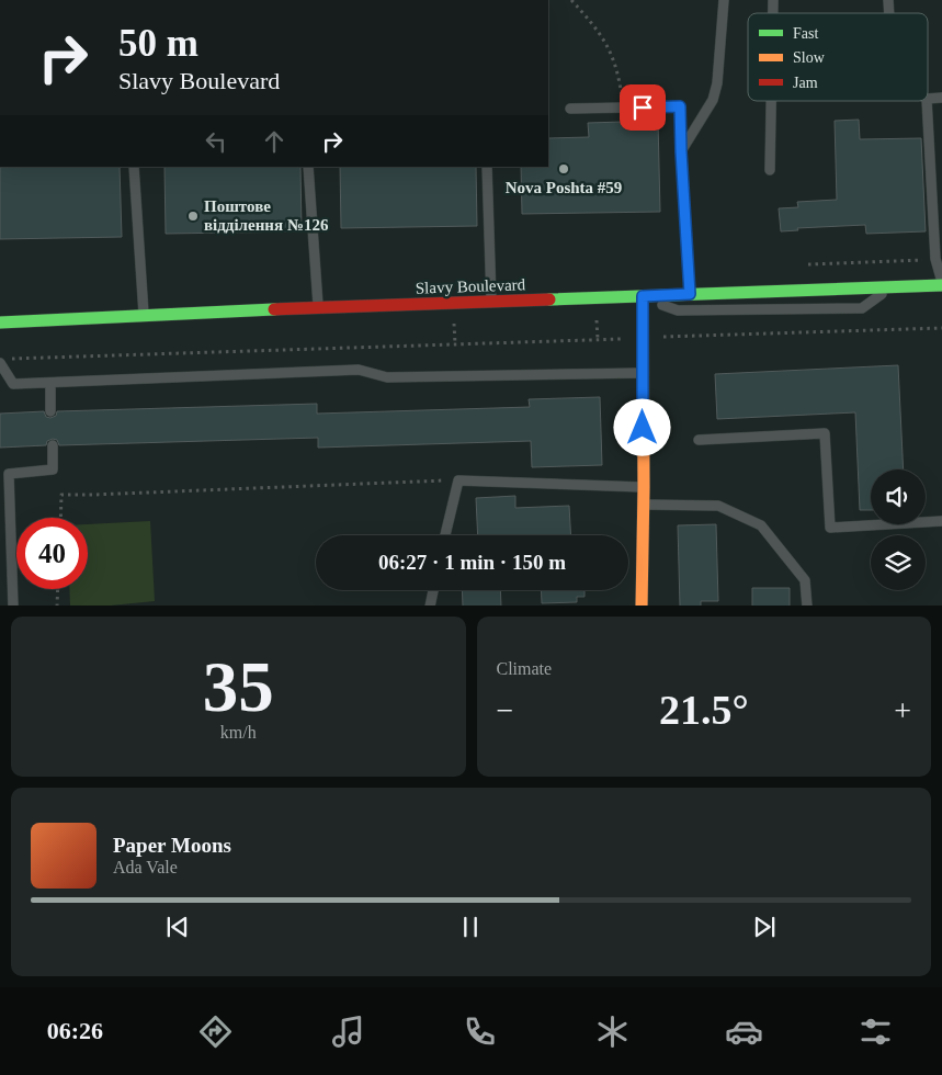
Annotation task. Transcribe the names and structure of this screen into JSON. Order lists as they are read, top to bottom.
{
  "streets": {
    "street": ["Slavy Boulevard"]
  },
  "places": ["Nova Poshta #59", "Поштове відділення №126"],
  "legend": ["Fast", "Slow", "Jam"],
  "page": {
    "turn": ["50 m", "Slavy Boulevard"],
    "limit": "40",
    "trip": "06:27 · 1 min · 150 m",
    "tile": [
      ["35", "km/h"],
      "Climate"
    ],
    "heat": ["−", "21.5°", "+"],
    "song": ["Paper Moons", "Ada Vale"],
    "tabs": "06:26"
  }
}
